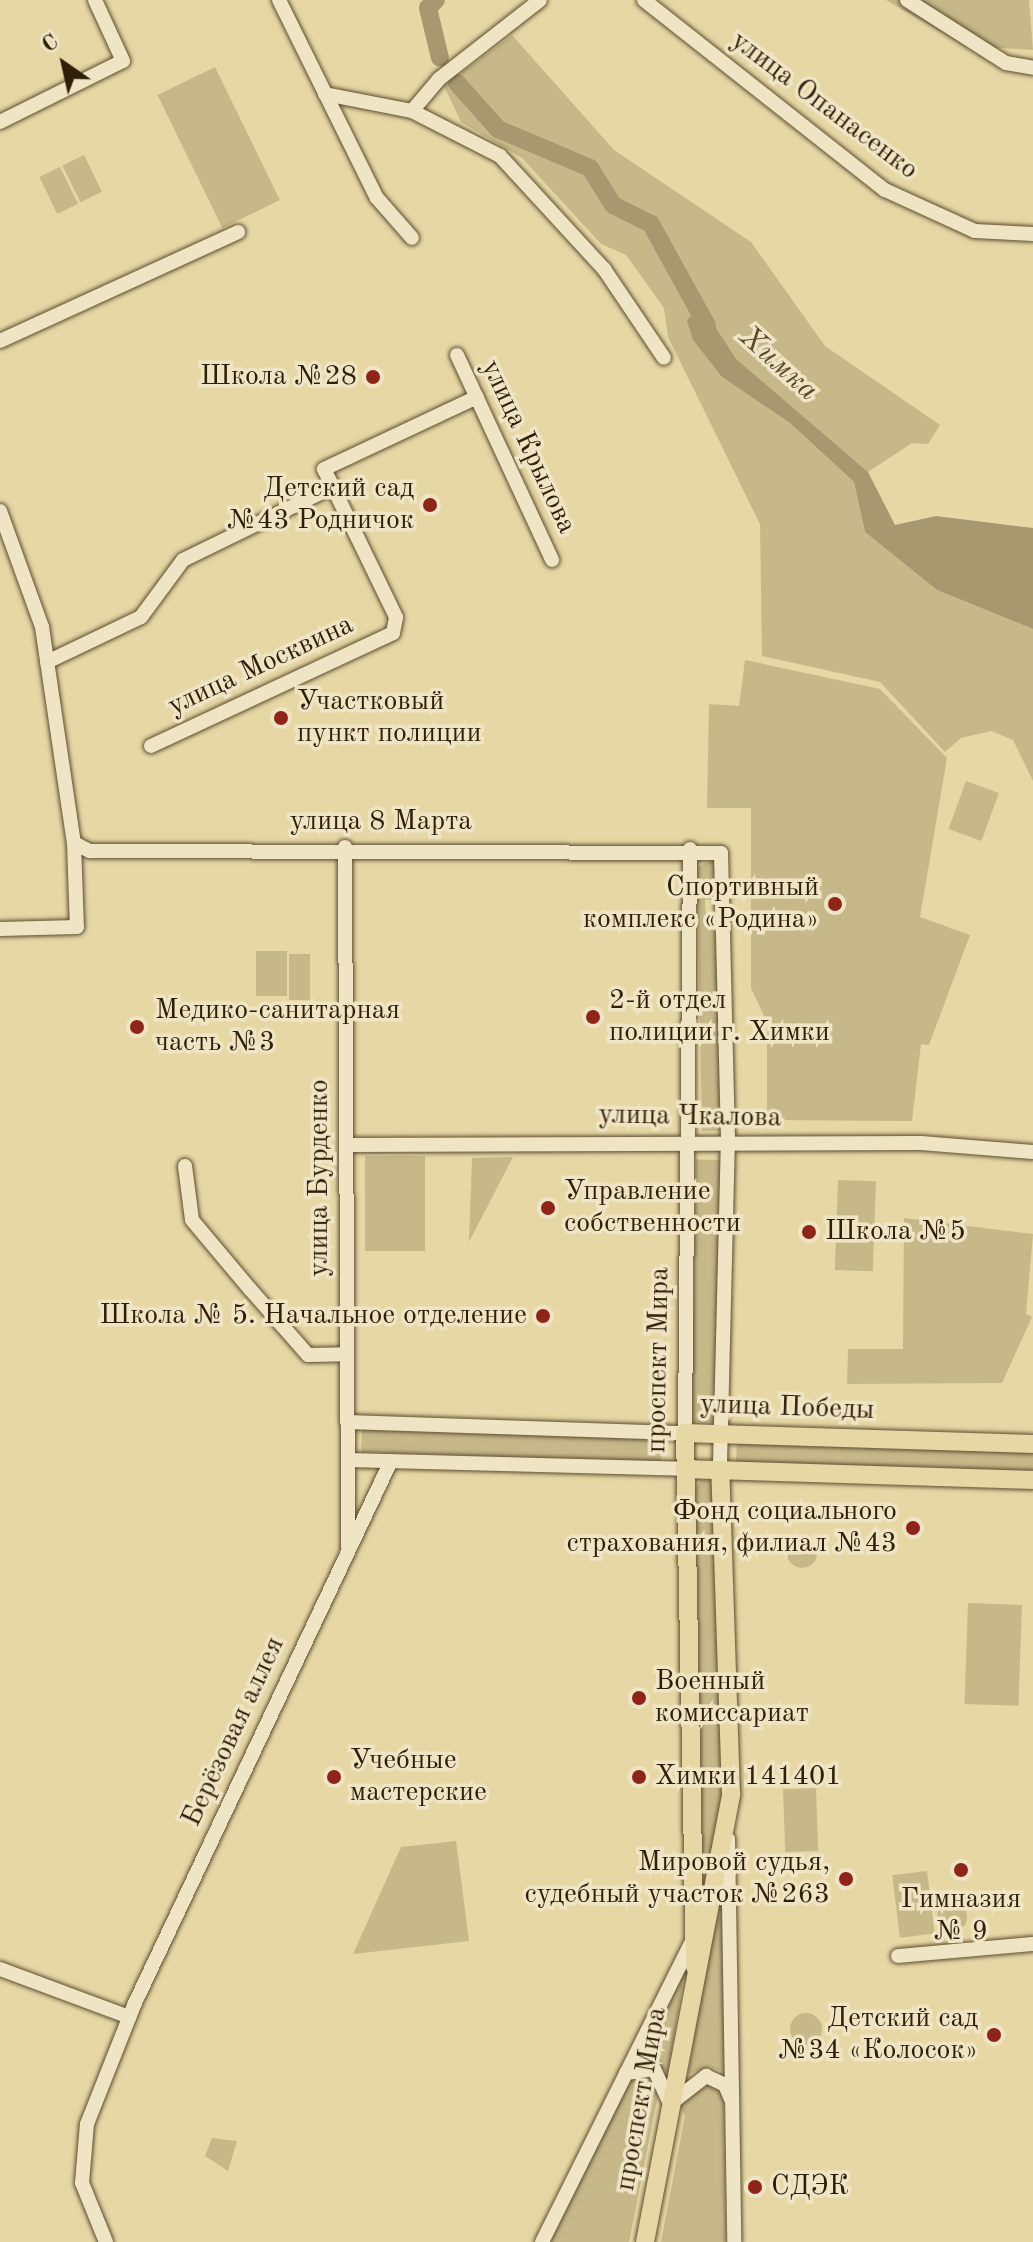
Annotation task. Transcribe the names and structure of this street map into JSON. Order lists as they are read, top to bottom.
{
  "streets": {
    "main road": ["проспект Мира", "улица Победы"],
    "street": [
      "улица Опанасенко",
      "улица Крылова",
      "улица Москвина",
      "улица 8 Марта",
      "улица Чкалова",
      "улица Бурденко",
      "Берёзовая аллея"
    ]
  },
  "crossings": [
    ["улица 8 Марта", "улица Бурденко"],
    ["улица 8 Марта", "проспект Мира"],
    ["улица Чкалова", "улица Бурденко"],
    ["улица Чкалова", "проспект Мира"],
    ["улица Бурденко", "улица Победы"],
    ["улица Бурденко", "Берёзовая аллея"],
    ["проспект Мира", "улица Победы"]
  ],
  "water": ["Химка"],
  "places": [
    "Школа №28",
    "Детский сад №43 Родничок",
    "Участковый пункт полиции",
    "Спортивный комплекс «Родина»",
    "2-й отдел полиции г. Химки",
    "Медико-санитарная часть №3",
    "Управление собственности",
    "Школа №5",
    "Школа № 5. Начальное отделение",
    "Фонд социального страхования, филиал №43",
    "Военный комиссариат",
    "Учебные мастерские",
    "Химки 141401",
    "Гимназия № 9",
    "Мировой судья, судебный участок №263",
    "Детский сад №34 «Колосок»",
    "СДЭК"
  ],
  "north": "top left"
}
